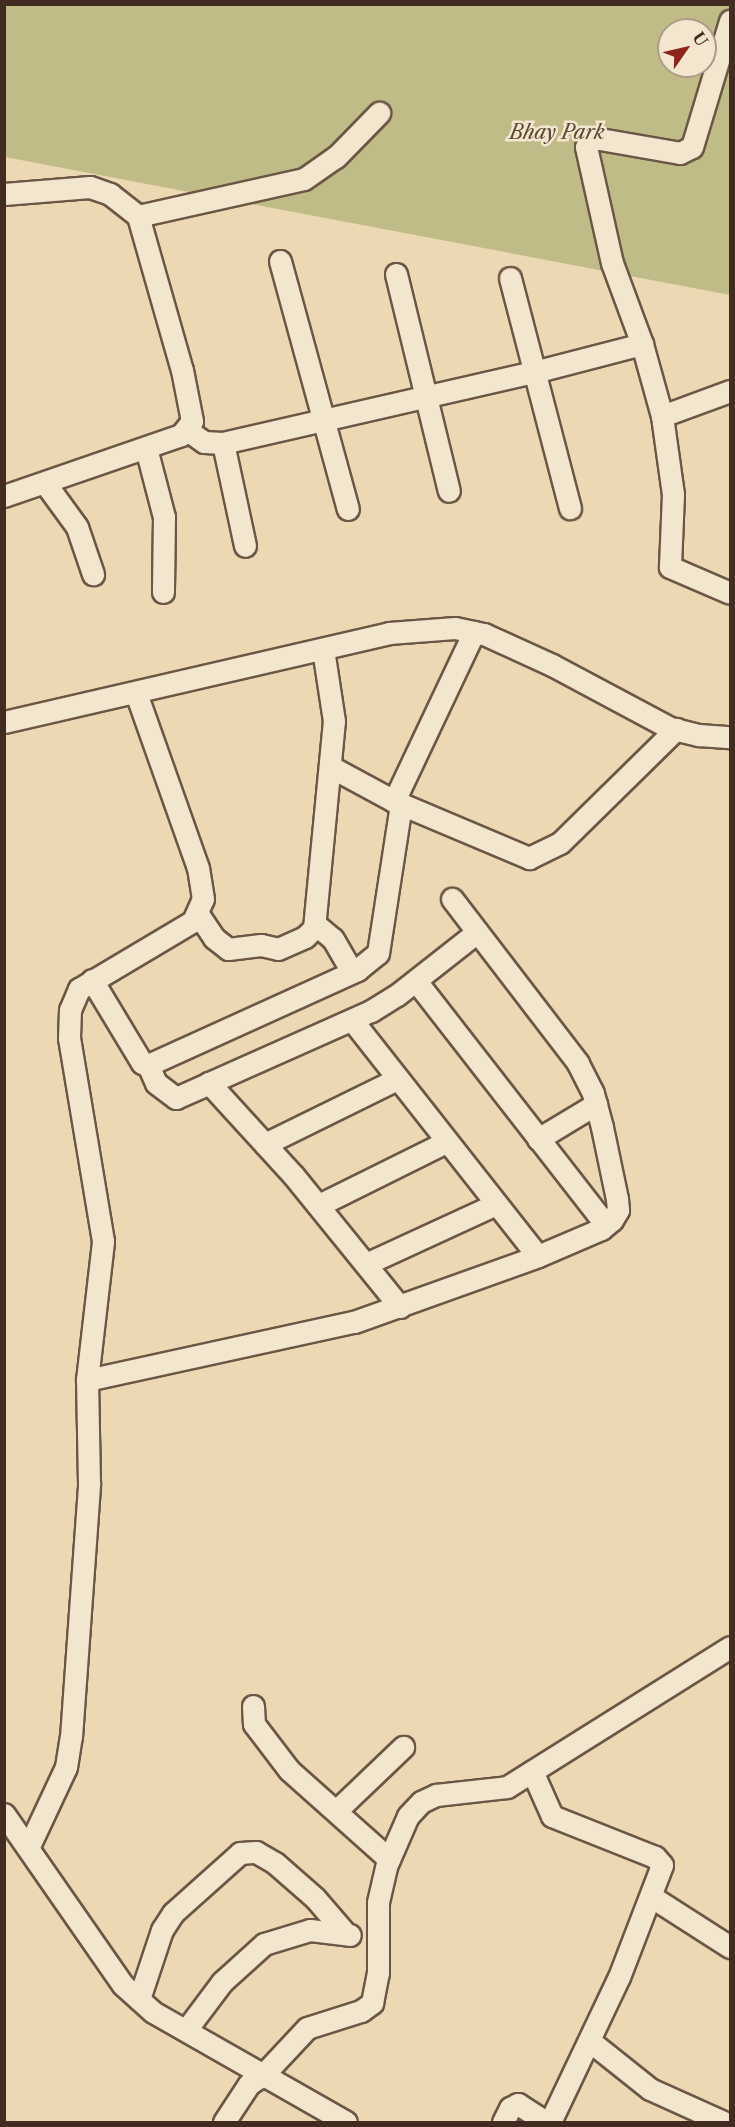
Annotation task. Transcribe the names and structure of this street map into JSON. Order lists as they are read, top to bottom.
{
  "parks": ["Bhay Park"],
  "north": "top right"
}
